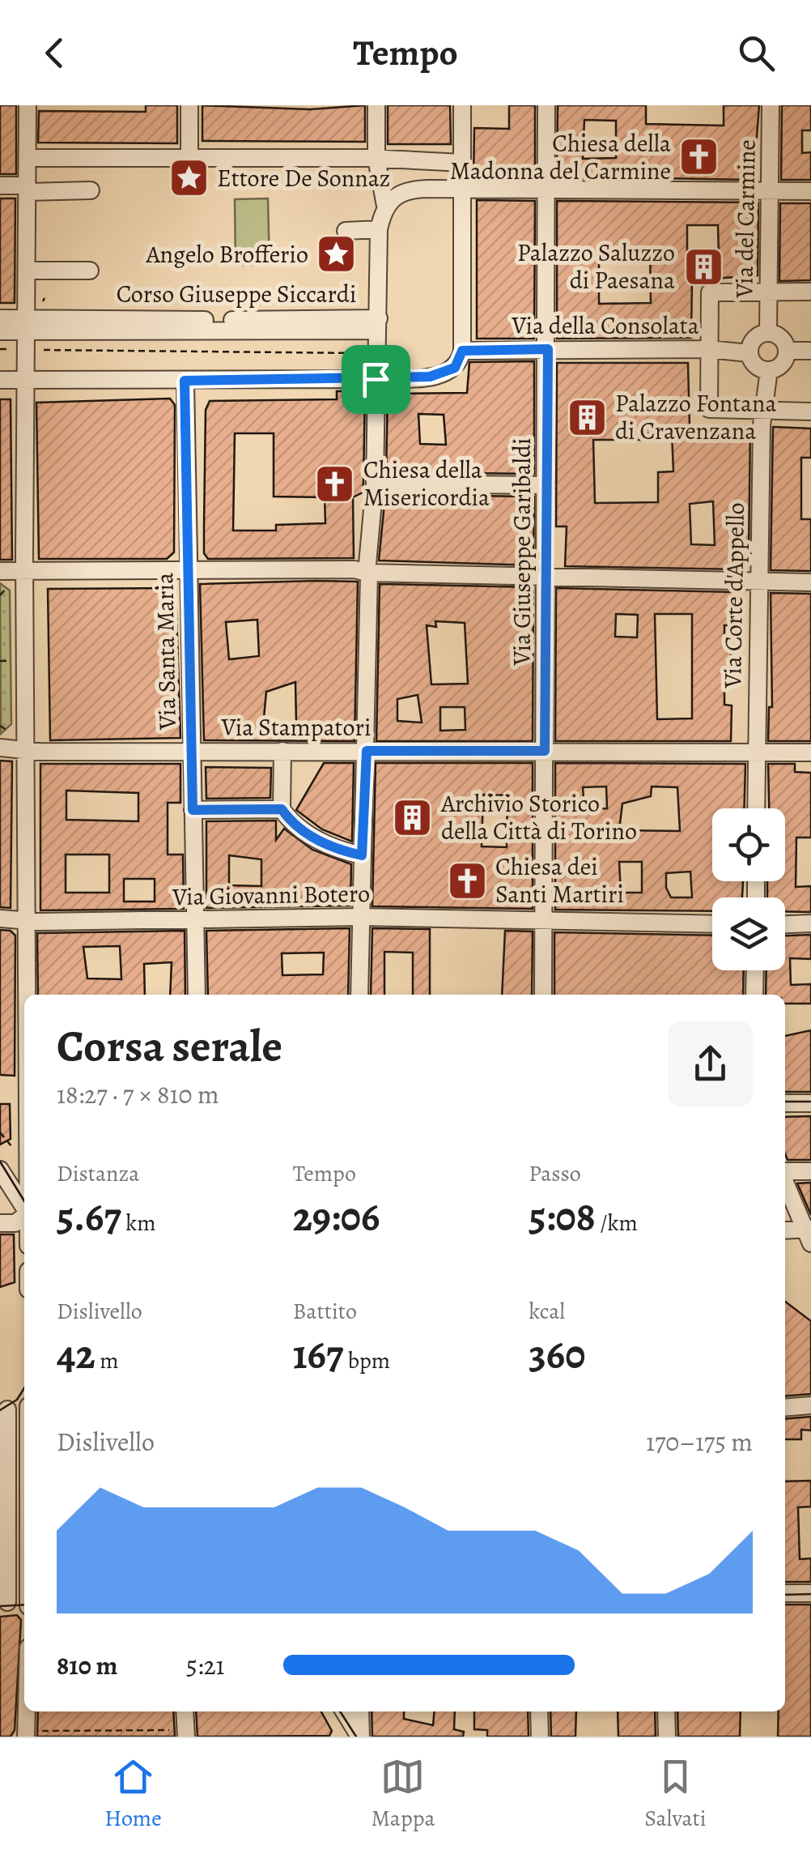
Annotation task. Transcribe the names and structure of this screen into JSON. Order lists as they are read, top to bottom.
{
  "streets": {
    "street": [
      "Via del Carmine",
      "Corso Giuseppe Siccardi",
      "Via della Consolata",
      "Via Giuseppe Garibaldi",
      "Via Corte d'Appello",
      "Via Santa Maria",
      "Via Stampatori",
      "Via Giovanni Botero"
    ]
  },
  "crossings": [
    ["Via del Carmine", "Via della Consolata"],
    ["Via del Carmine", "Via Corte d'Appello"],
    ["Via della Consolata", "Via Giuseppe Garibaldi"],
    ["Via della Consolata", "Via Corte d'Appello"],
    ["Via Giuseppe Garibaldi", "Via Stampatori"],
    ["Via Giuseppe Garibaldi", "Via Giovanni Botero"],
    ["Via Corte d'Appello", "Via Stampatori"],
    ["Via Santa Maria", "Via Stampatori"],
    ["Via Santa Maria", "Via Giovanni Botero"]
  ],
  "places": {
    "church": ["Chiesa della Madonna del Carmine", "Chiesa della Misericordia", "Chiesa dei Santi Martiri"],
    "place": ["Ettore De Sonnaz", "Angelo Brofferio"],
    "building": ["Palazzo Saluzzo di Paesana", "Palazzo Fontana di Cravenzana", "Archivio Storico della Città di Torino"]
  },
  "page": {
    "header": "Tempo",
    "heading": ["Corsa serale", "18:27 · 7 × 810 m"],
    "stats": [
      ["Distanza", "5.67 km"],
      ["Tempo", "29:06"],
      ["Passo", "5:08 /km"],
      ["Dislivello", "42 m"],
      ["Battito", "167 bpm"],
      ["kcal", "360"]
    ],
    "chart": ["Dislivello", "170–175 m"],
    "list": [
      {
        "name": "810 m",
        "note": "5:21"
      }
    ],
    "tabs": ["Home", "Mappa", "Salvati"]
  }
}
